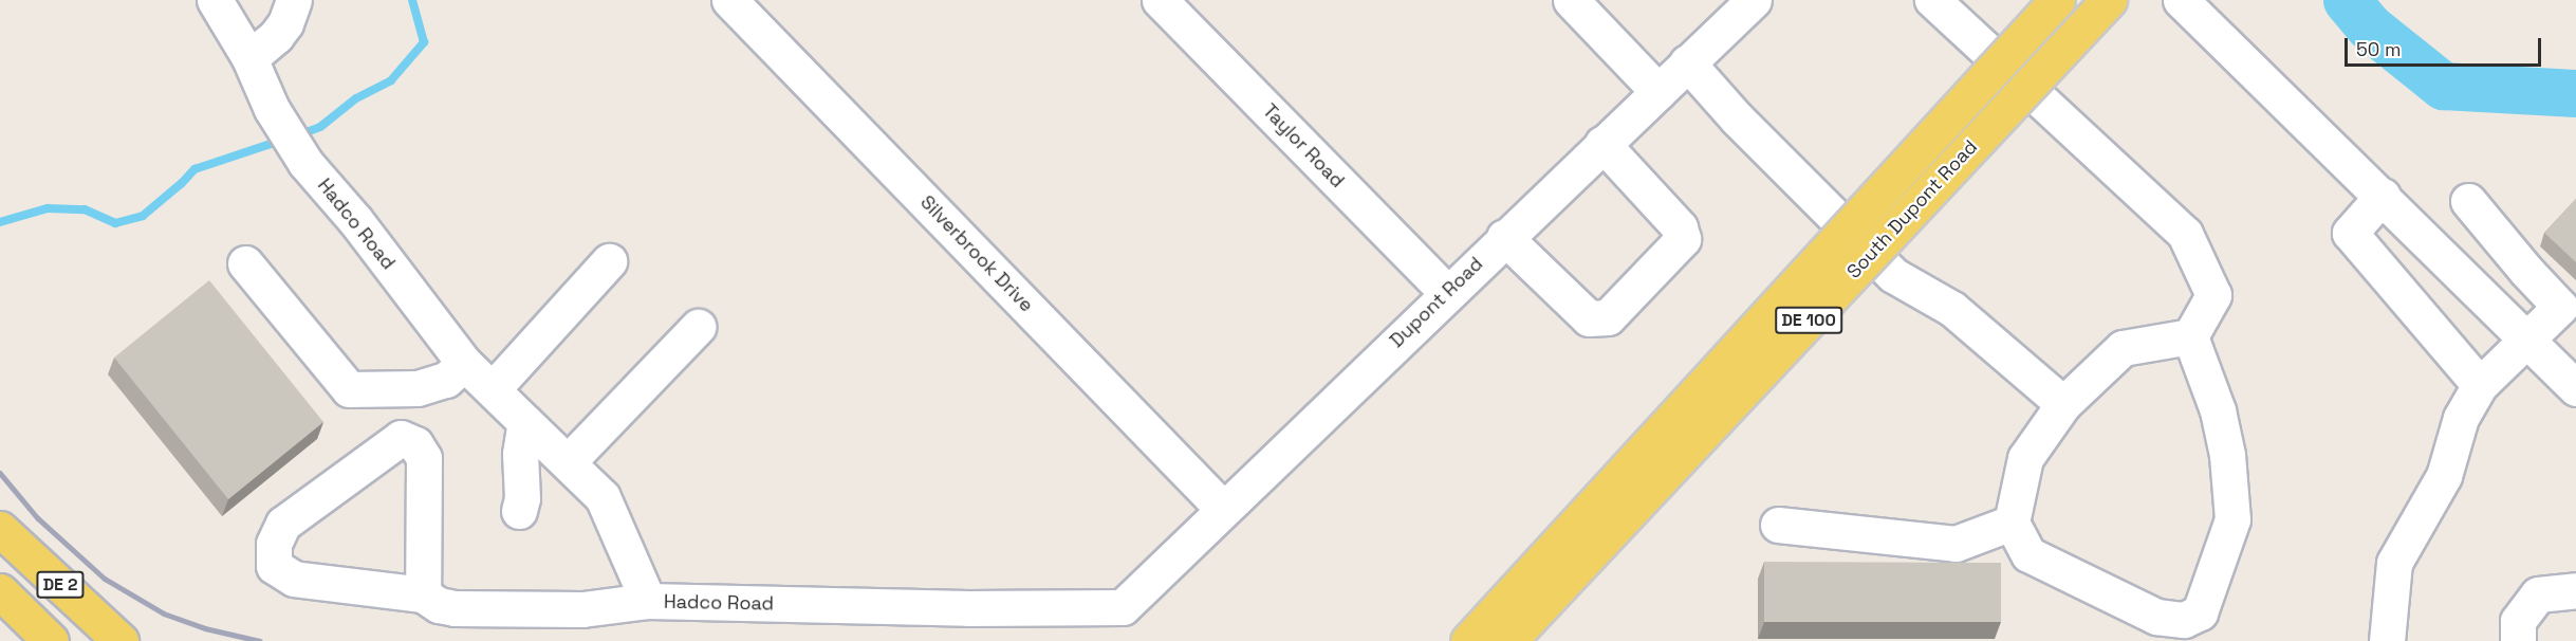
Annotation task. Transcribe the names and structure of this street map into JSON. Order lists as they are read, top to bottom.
{
  "streets": {
    "main road": ["South Dupont Road", "DE 100", "DE 2"],
    "street": [
      "Taylor Road",
      "Hadco Road",
      "Silverbrook Drive",
      "Dupont Road"
    ]
  },
  "crossings": [
    ["Taylor Road", "Dupont Road"],
    ["Hadco Road", "Dupont Road"],
    ["Silverbrook Drive", "Dupont Road"]
  ],
  "scale_bar": "50 m"
}
